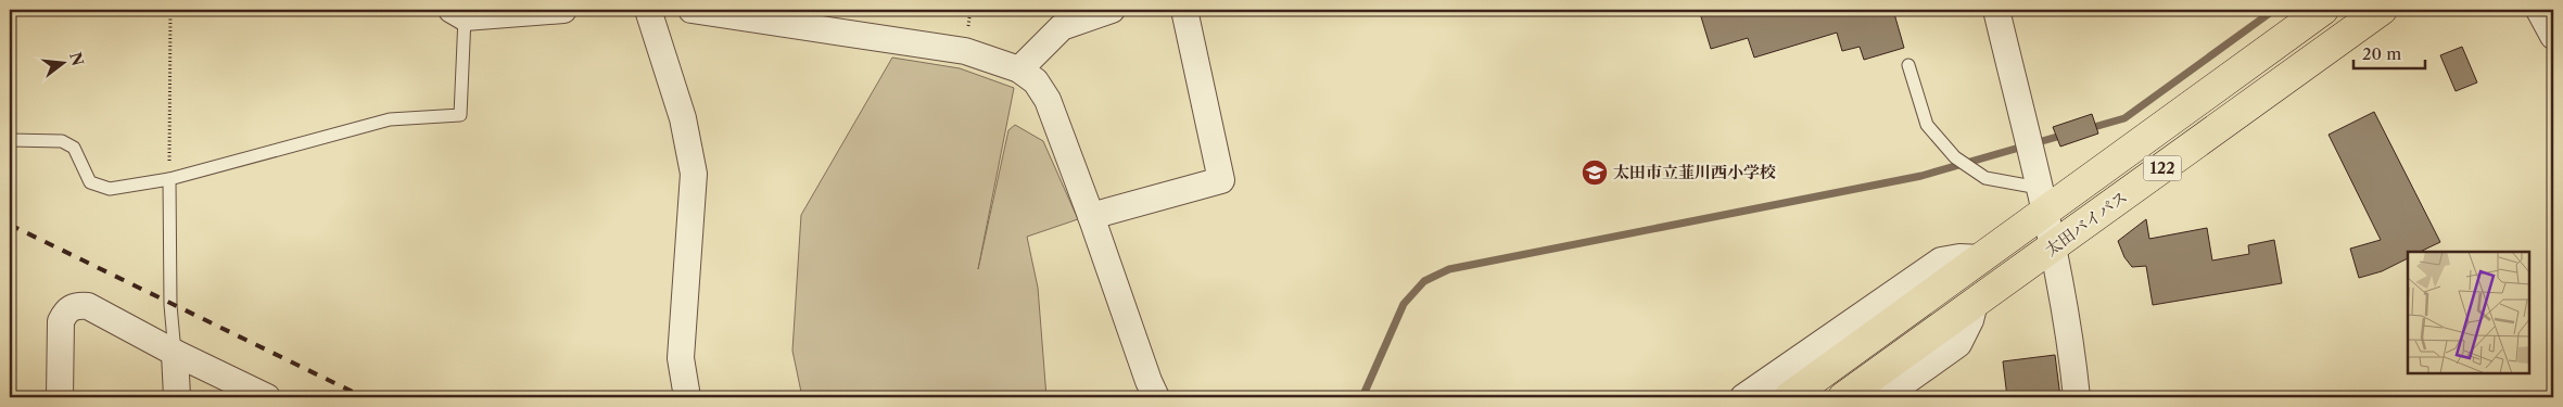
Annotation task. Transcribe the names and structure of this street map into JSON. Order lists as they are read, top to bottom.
{
  "streets": {
    "highway": ["122", "太田バイパス"]
  },
  "places": {
    "school or university": ["太田市立韮川西小学校"]
  },
  "scale_bar": "20 m",
  "north": "right"
}
